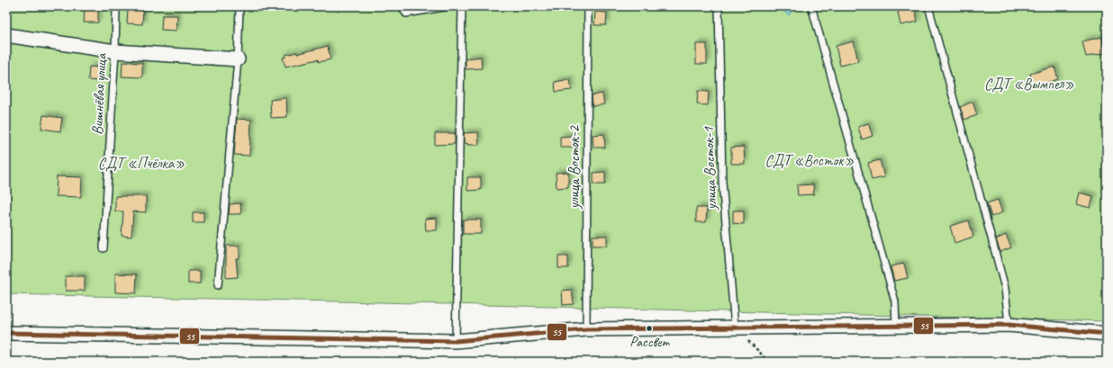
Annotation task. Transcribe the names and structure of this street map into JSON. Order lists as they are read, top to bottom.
{
  "streets": {
    "lane": ["Вишнёвая улица", "улица Восток-2", "улица Восток-1"]
  },
  "parks": ["СДТ «Вымпел»", "СДТ «Восток»", "СДТ «Пчёлка»"],
  "places": ["Рассвет"],
  "lines": ["transit line 55"]
}
